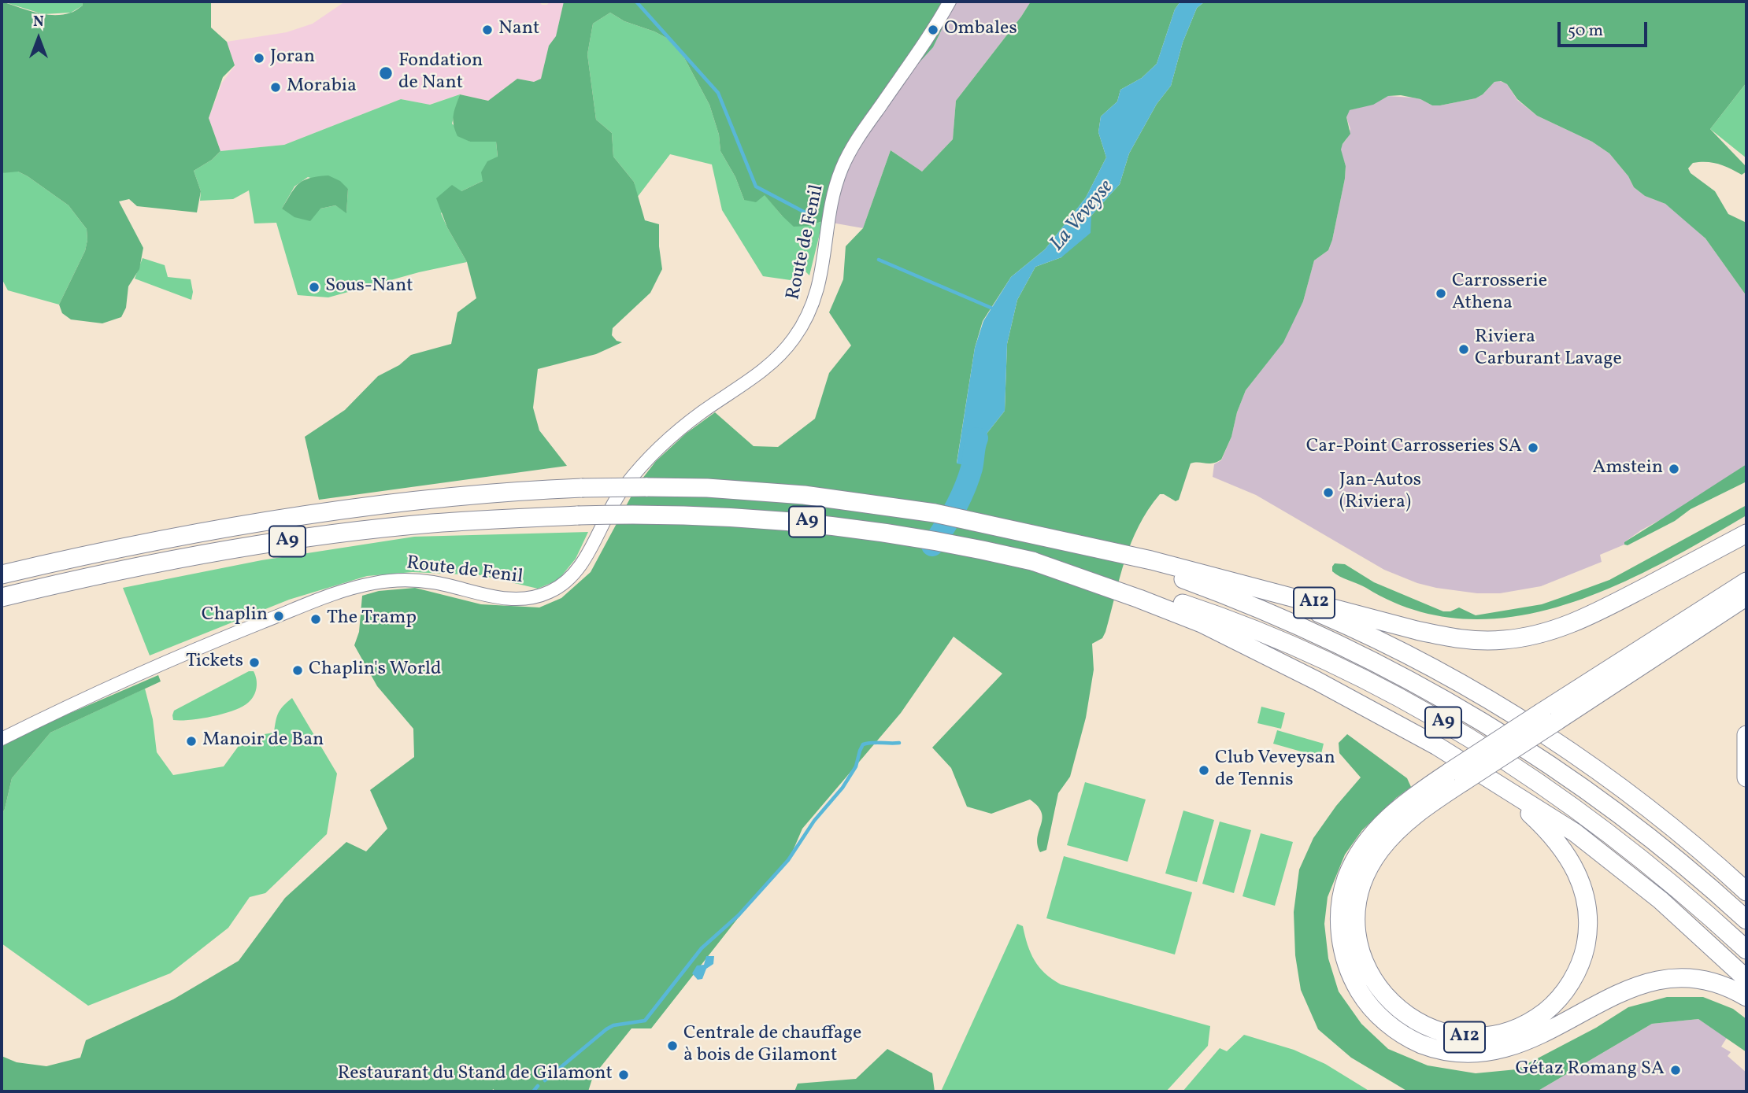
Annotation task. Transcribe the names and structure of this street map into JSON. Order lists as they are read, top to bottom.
{
  "streets": {
    "highway": ["A9", "A12"],
    "street": ["Route de Fenil"]
  },
  "crossings": [
    ["A9", "A12"]
  ],
  "water": ["La Veveyse"],
  "places": [
    "Nant",
    "Ombales",
    "Joran",
    "Fondation de Nant",
    "Morabia",
    "Sous-Nant",
    "Carrosserie Athena",
    "Riviera Carburant Lavage",
    "Car-Point Carrosseries SA",
    "Amstein",
    "Jan-Autos (Riviera)",
    "Chaplin",
    "The Tramp",
    "Tickets",
    "Chaplin's World",
    "Manoir de Ban",
    "Club Veveysan de Tennis",
    "Centrale de chauffage à bois de Gilamont",
    "Gétaz Romang SA",
    "Restaurant du Stand de Gilamont"
  ],
  "scale_bar": "50 m",
  "north": "top"
}
